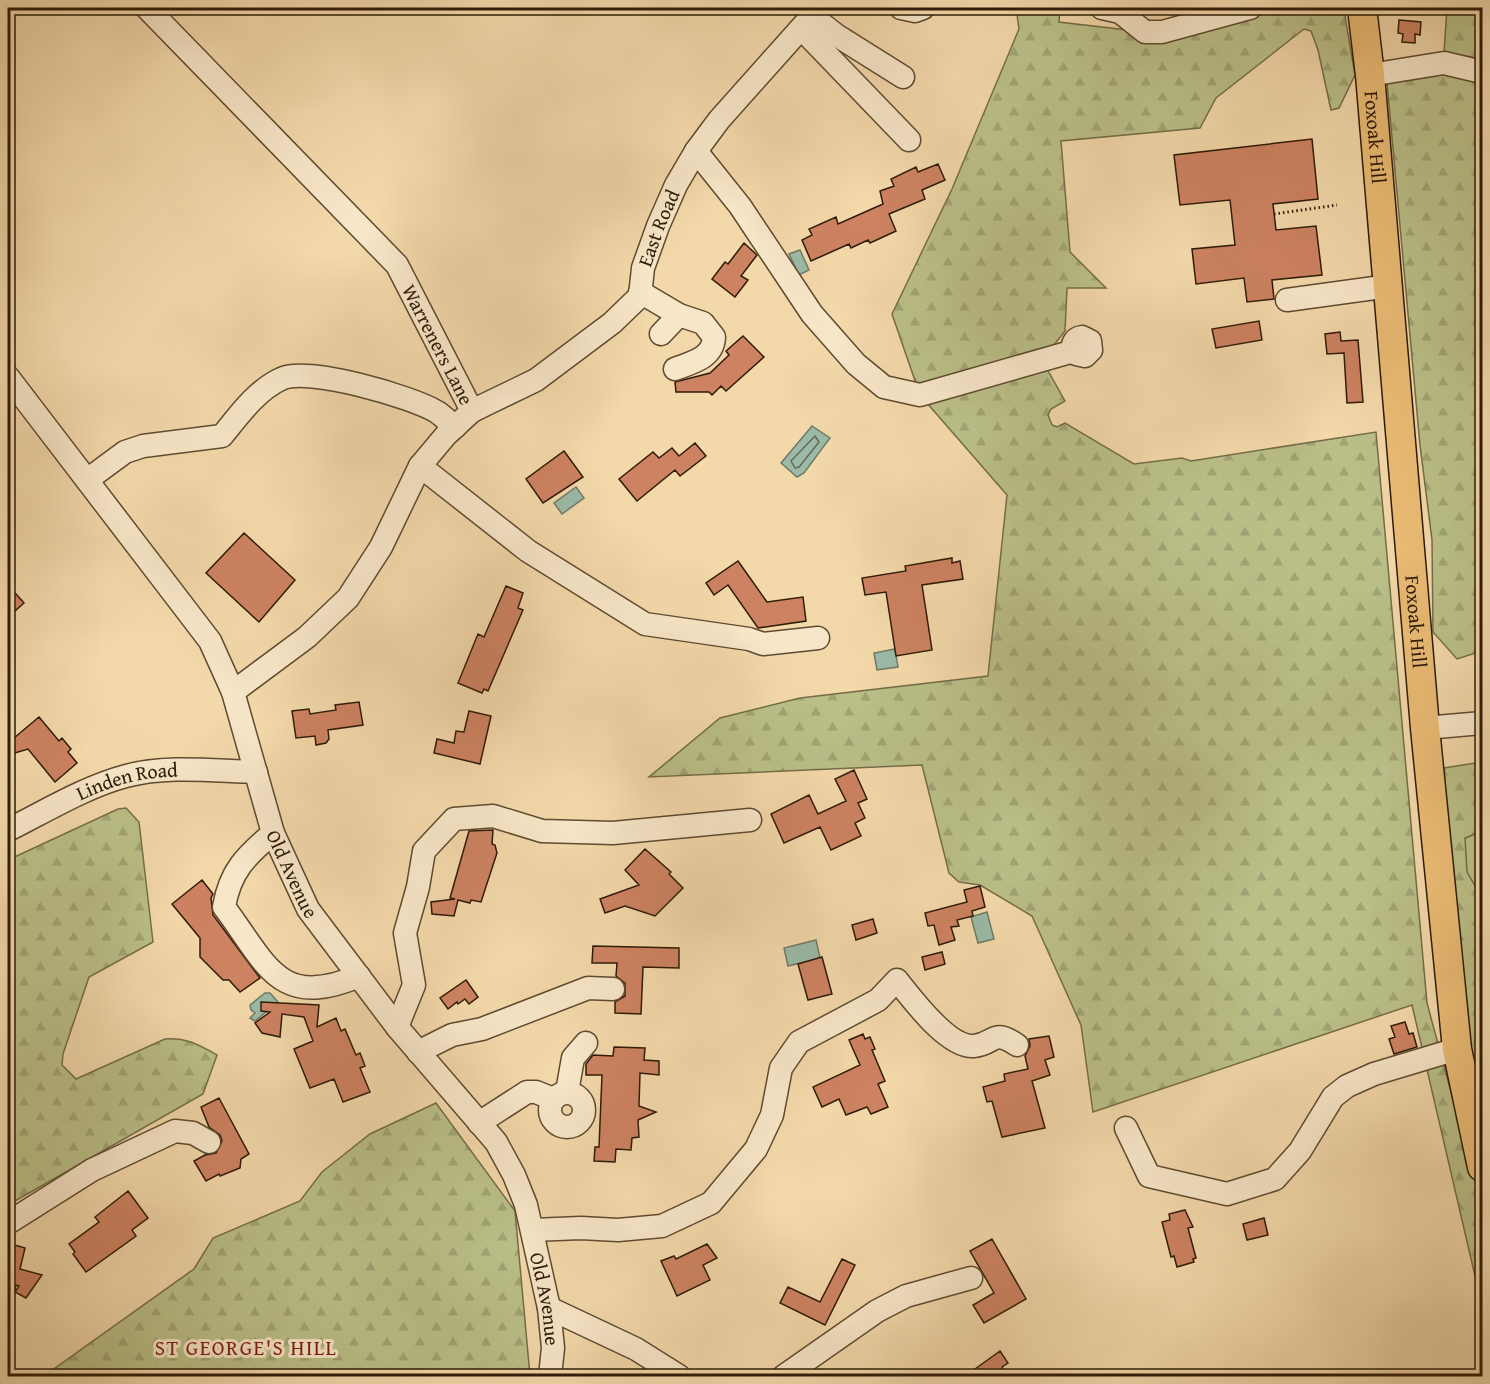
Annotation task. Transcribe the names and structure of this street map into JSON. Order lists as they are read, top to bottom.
{
  "streets": {
    "main road": ["Foxoak Hill"],
    "street": [
      "East Road",
      "Warreners Lane",
      "Linden Road",
      "Old Avenue"
    ]
  },
  "crossings": [
    ["East Road", "Warreners Lane"],
    ["Warreners Lane", "Old Avenue"],
    ["Linden Road", "Old Avenue"]
  ],
  "districts": ["ST GEORGE'S HILL"]
}
